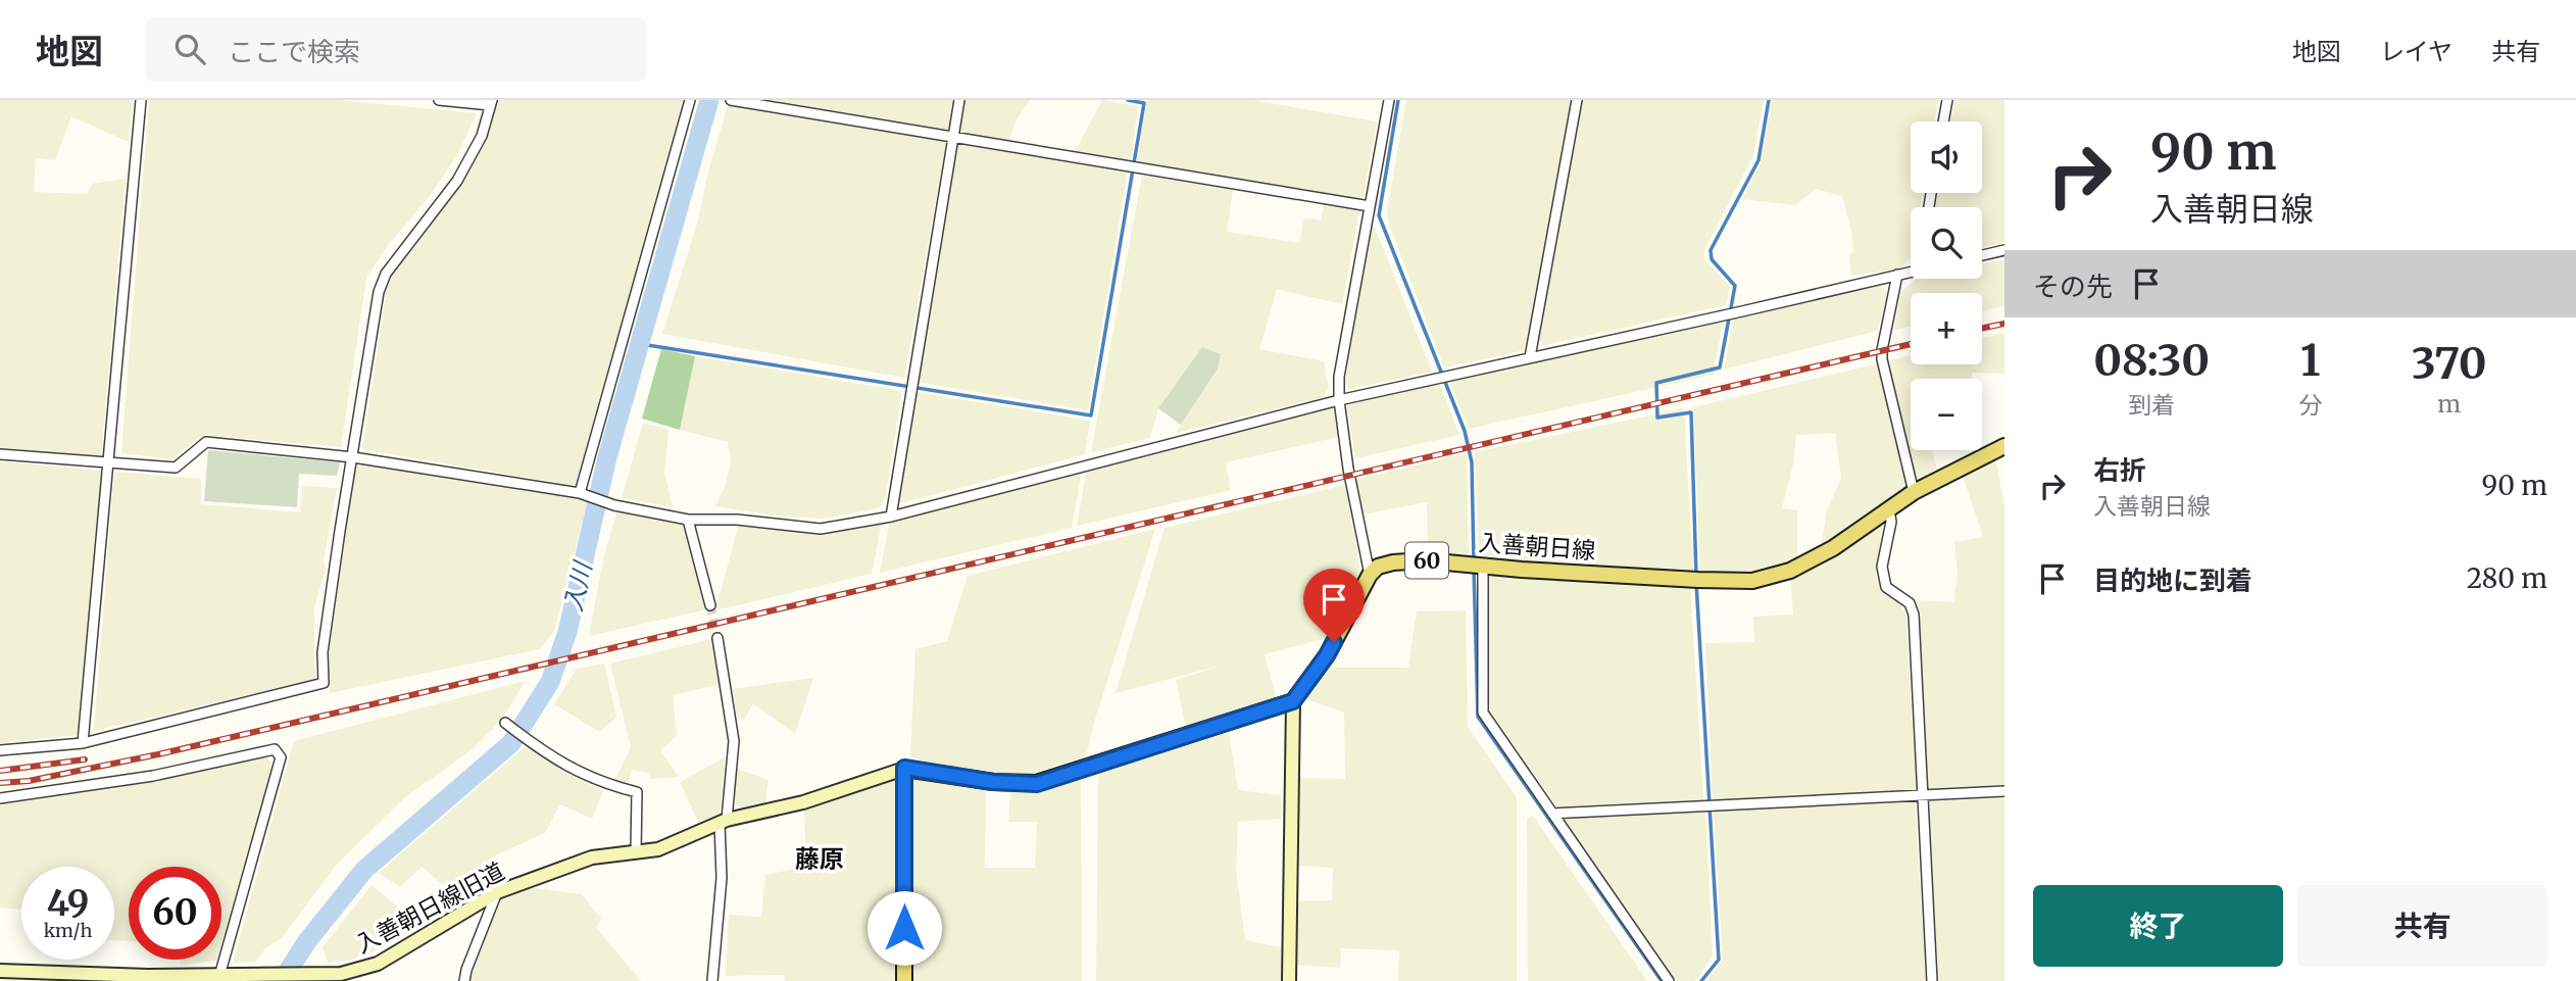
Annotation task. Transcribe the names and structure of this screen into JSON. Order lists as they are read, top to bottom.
{
  "streets": {
    "main road": ["入善朝日線", "60"],
    "street": ["入善朝日線旧道"]
  },
  "districts": ["藤原"],
  "water": ["入川"],
  "page": {
    "header": "地図",
    "search": "ここで検索",
    "nav": ["地図", "レイヤ", "共有"],
    "turn": ["90 m", "入善朝日線"],
    "map_buttons": ["+", "−"],
    "then": "その先",
    "eta": [
      "08:30",
      "到着",
      "1",
      "分",
      "370",
      "m"
    ],
    "list": [
      {
        "name": "右折",
        "note": "入善朝日線",
        "value": "90 m"
      },
      {
        "name": "目的地に到着",
        "value": "280 m"
      }
    ],
    "speed": "49 km/h",
    "limit": "60",
    "buttons": ["終了", "共有"]
  }
}
